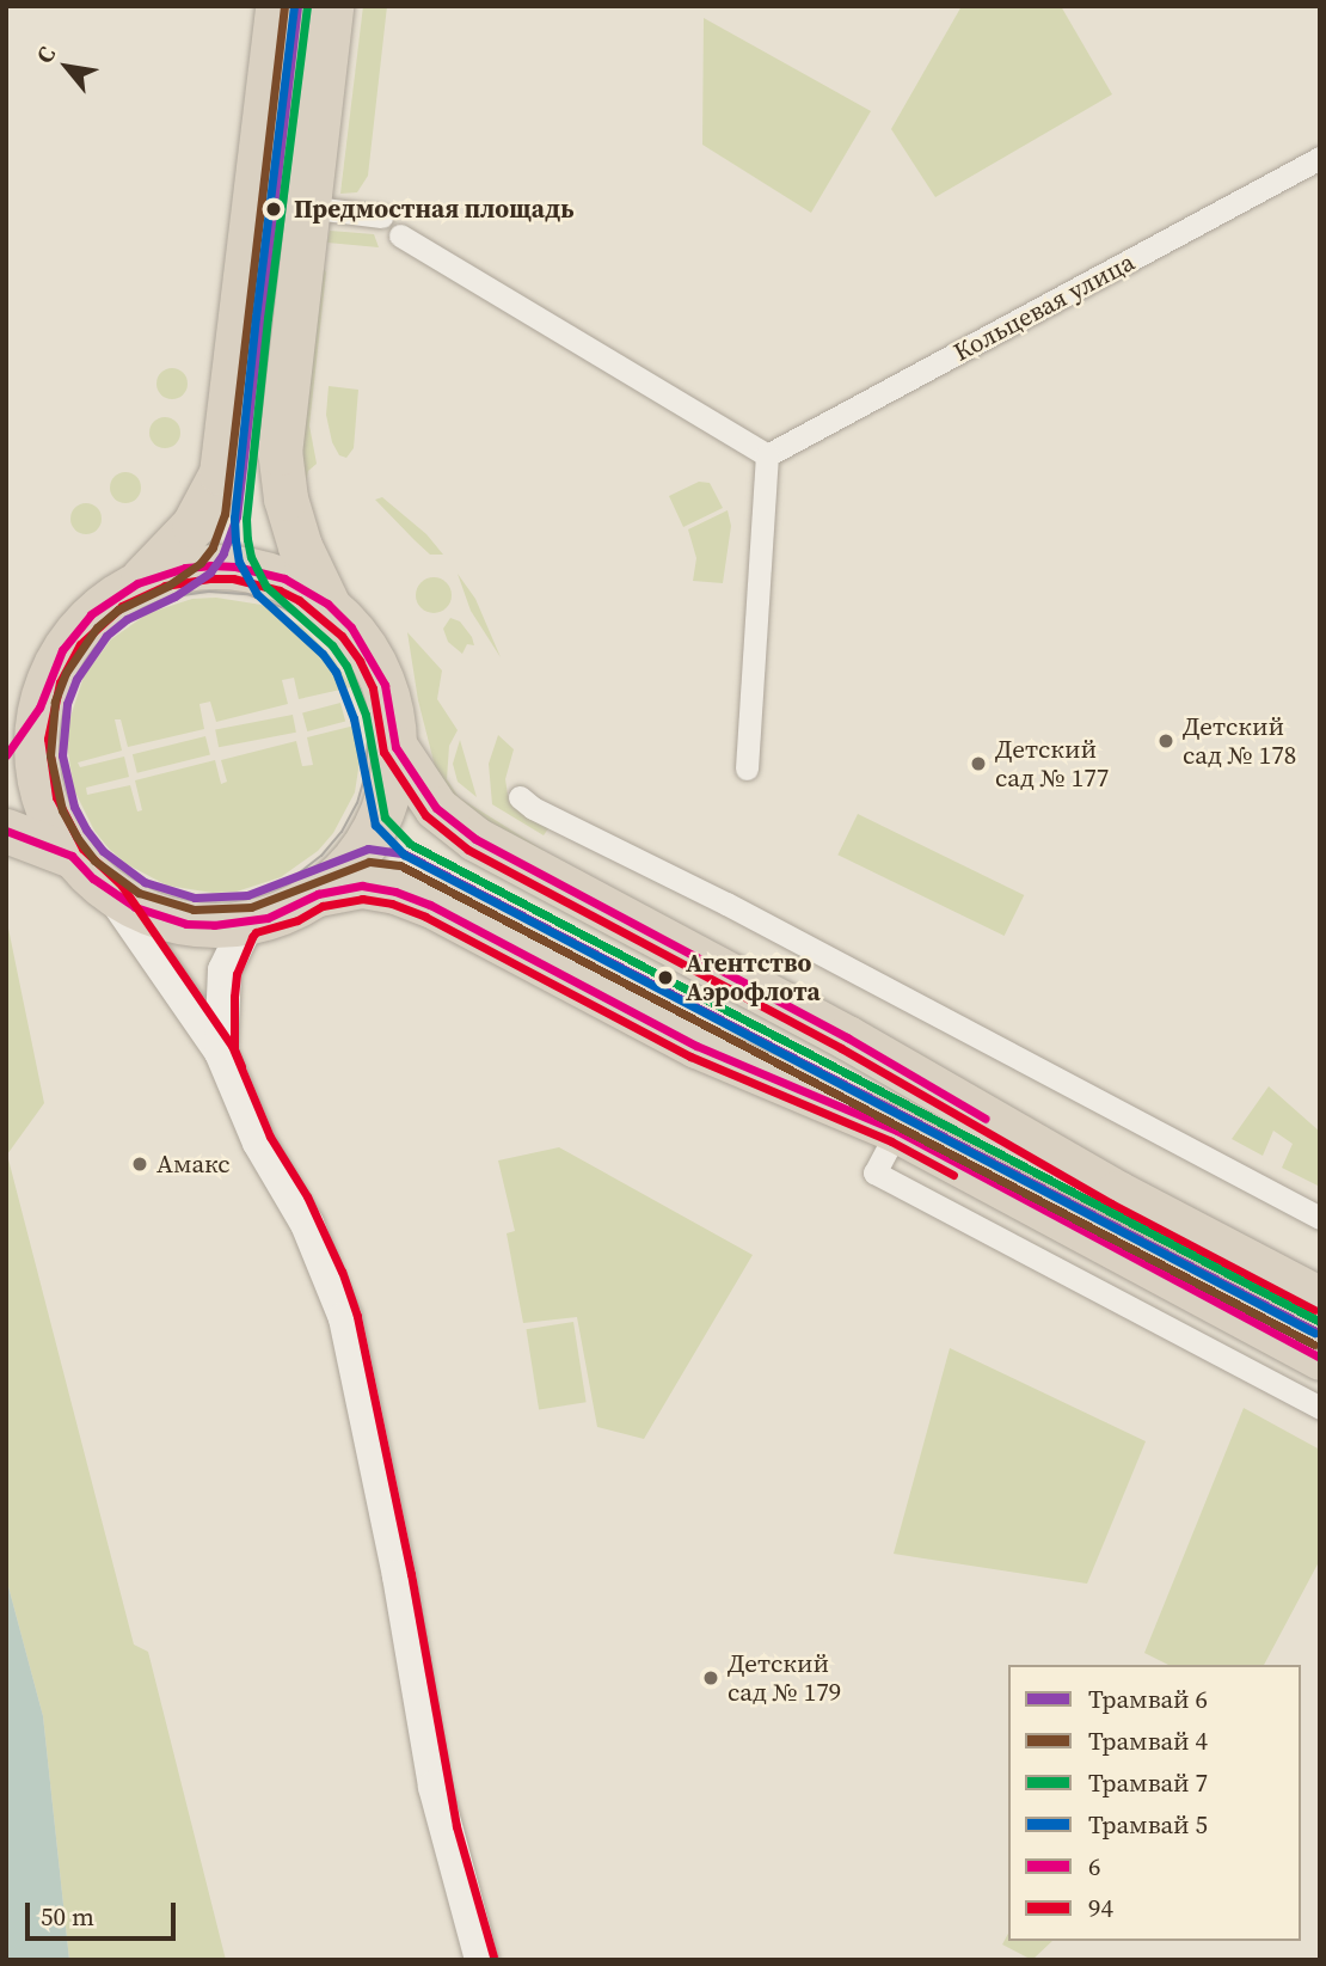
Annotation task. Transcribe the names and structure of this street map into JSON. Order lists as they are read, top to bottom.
{
  "streets": {
    "street": ["Кольцевая улица"]
  },
  "places": [
    "Предмостная площадь",
    "Детский сад № 178",
    "Детский сад № 177",
    "Агентство Аэрофлота",
    "Амакс",
    "Детский сад № 179"
  ],
  "lines": [
    "tram line 6",
    "tram line 4",
    "tram line 7",
    "tram line 5",
    "transit line 6",
    "transit line 94"
  ],
  "legend": [
    "Трамвай 6",
    "Трамвай 4",
    "Трамвай 7",
    "Трамвай 5",
    "6",
    "94"
  ],
  "scale_bar": "50 m",
  "north": "top left"
}
